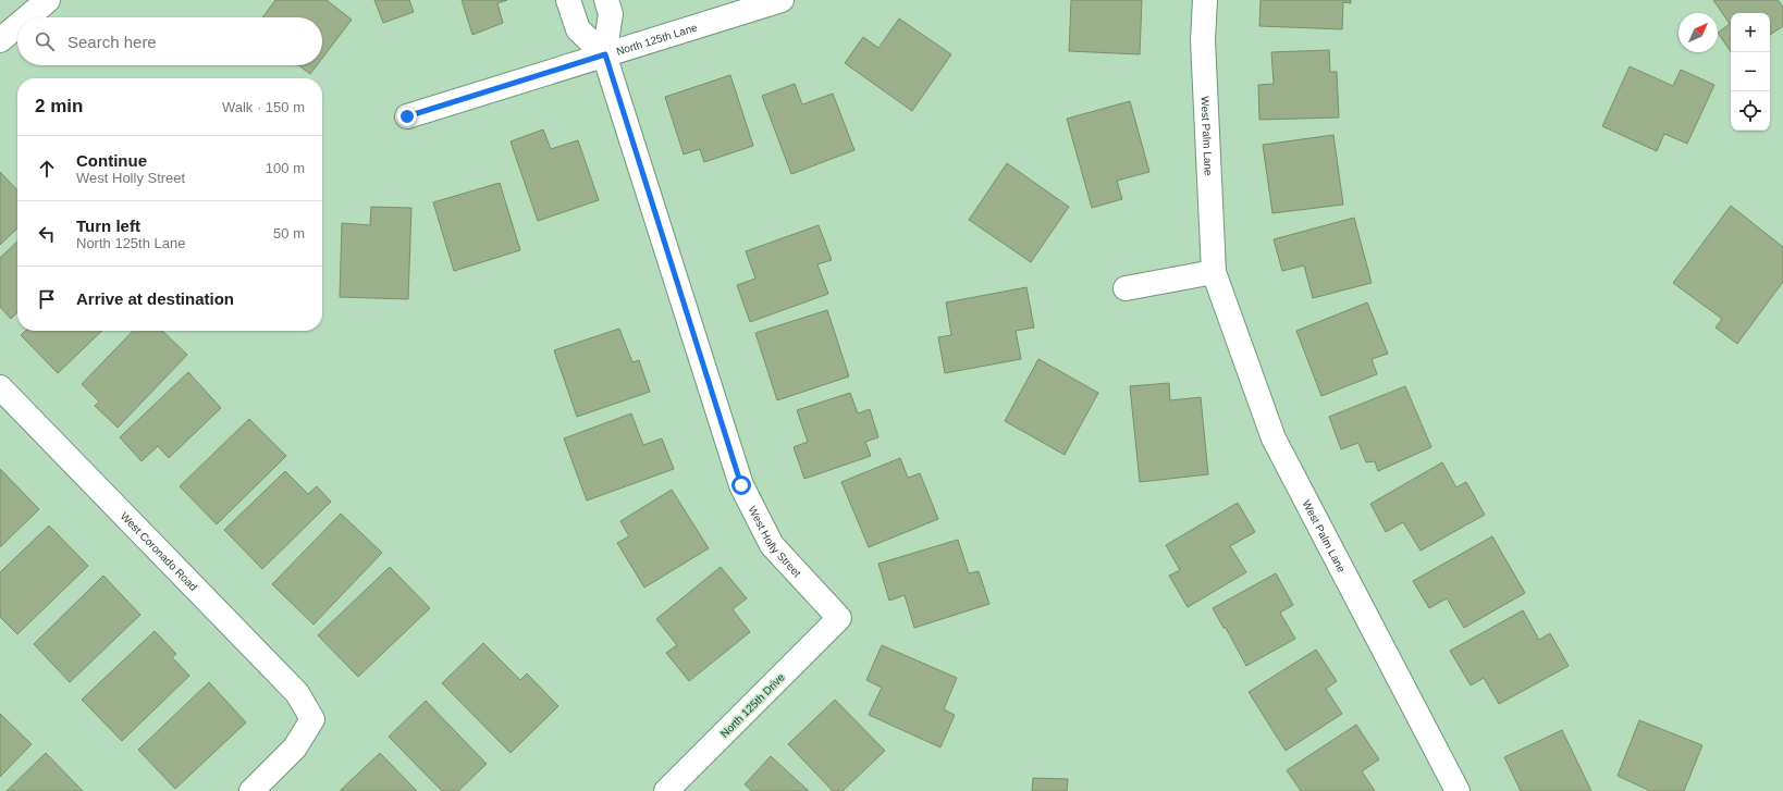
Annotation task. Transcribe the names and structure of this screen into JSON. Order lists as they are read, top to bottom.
{
  "streets": {
    "street": [
      "North 125th Lane",
      "West Palm Lane",
      "West Holly Street",
      "West Coronado Road",
      "North 125th Drive"
    ]
  },
  "crossings": [
    ["North 125th Lane", "West Holly Street"],
    ["West Holly Street", "North 125th Drive"]
  ],
  "north": "top right",
  "page": {
    "map_buttons": ["+", "−"],
    "search": "Search here",
    "heading": ["2 min", "Walk · 150 m"],
    "list": [
      ["Continue", "West Holly Street", "100 m"],
      ["Turn left", "North 125th Lane", "50 m"],
      "Arrive at destination"
    ]
  }
}
